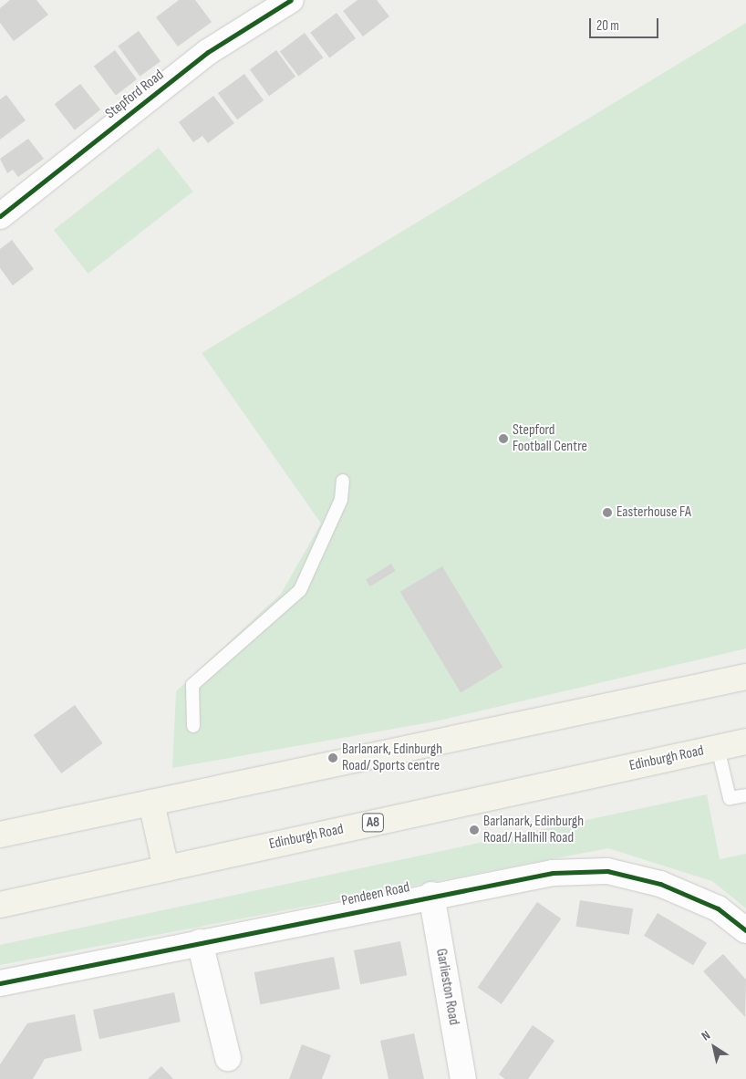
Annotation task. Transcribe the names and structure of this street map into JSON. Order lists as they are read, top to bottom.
{
  "streets": {
    "main road": ["Edinburgh Road", "A8"],
    "street": ["Stepford Road", "Pendeen Road", "Garlieston Road"]
  },
  "crossings": [
    ["Pendeen Road", "Garlieston Road"]
  ],
  "places": [
    "Stepford Football Centre",
    "Easterhouse FA",
    "Barlanark, Edinburgh Road/ Sports centre",
    "Barlanark, Edinburgh Road/ Hallhill Road"
  ],
  "scale_bar": "20 m",
  "north": "top left"
}
